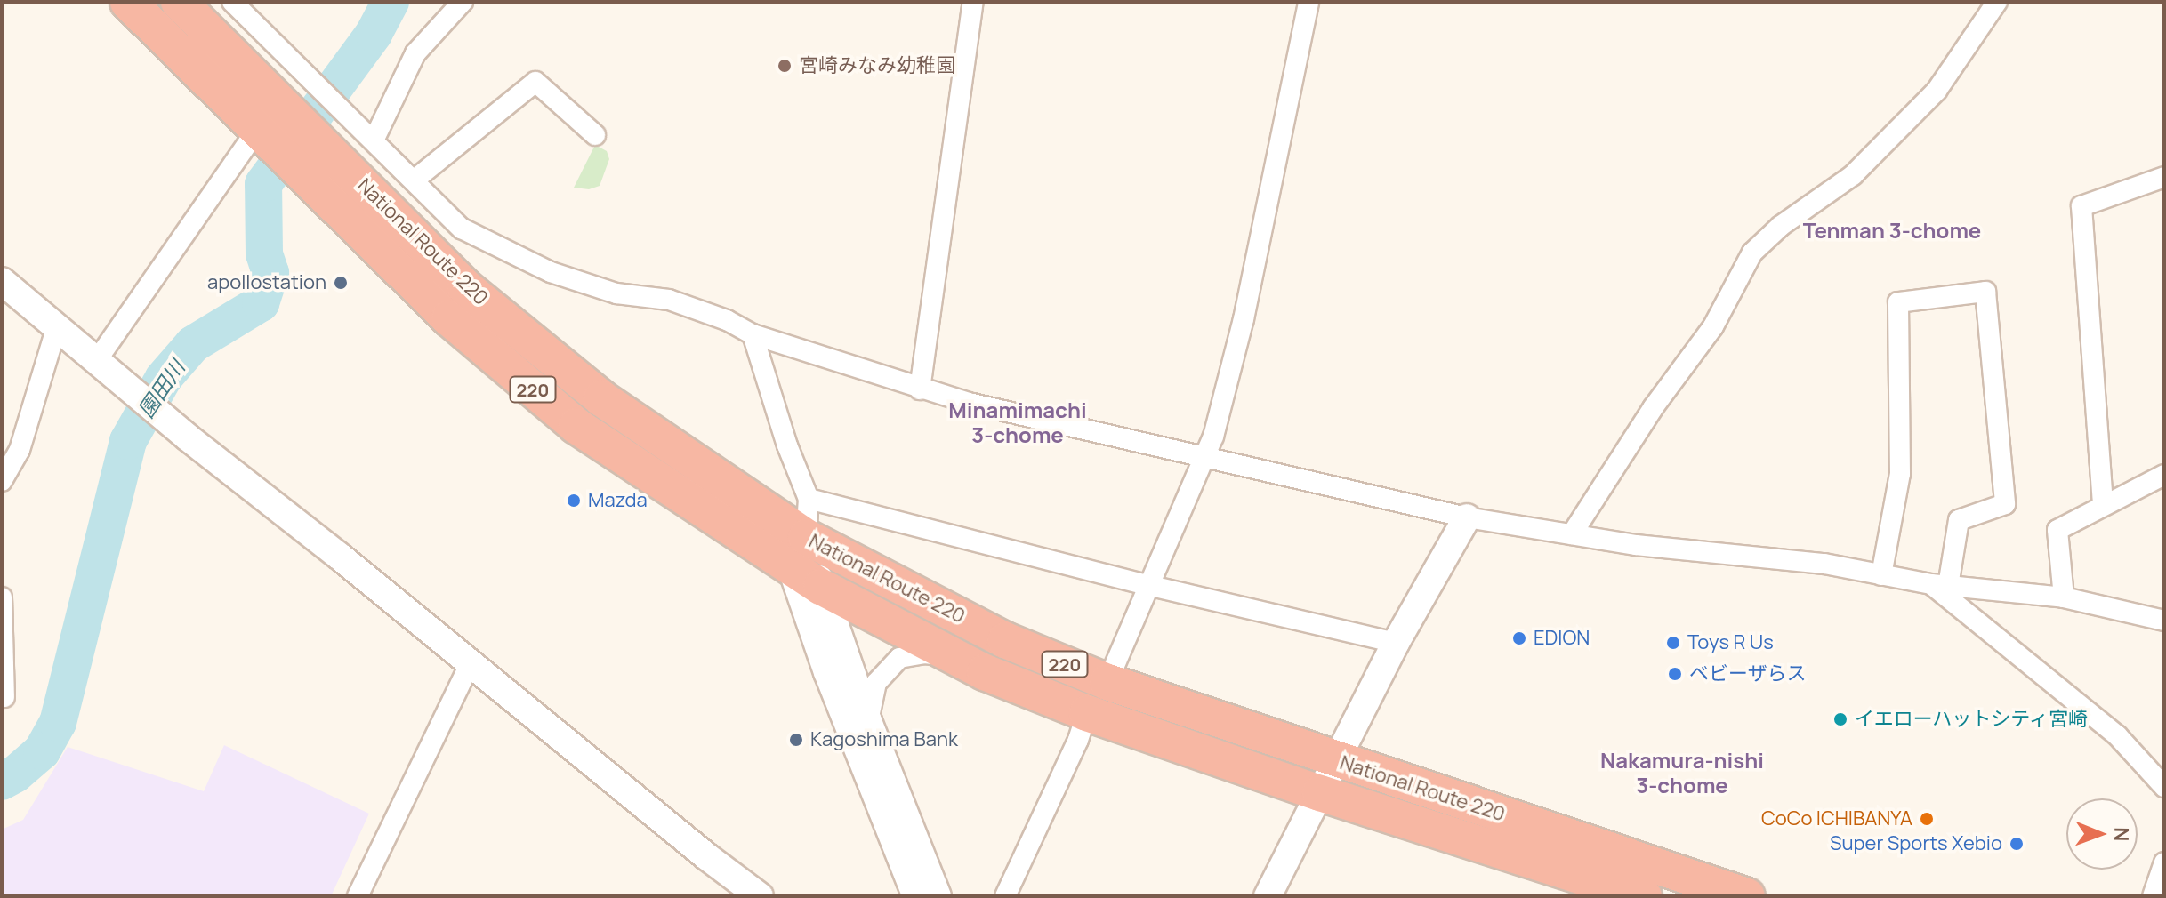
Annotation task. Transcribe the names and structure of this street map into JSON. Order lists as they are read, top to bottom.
{
  "streets": {
    "highway": ["National Route 220", "220"]
  },
  "districts": ["Tenman 3-chome", "Minamimachi 3-chome", "Nakamura-nishi 3-chome"],
  "water": ["園田川"],
  "places": [
    "宮崎みなみ幼稚園",
    "apollostation",
    "Mazda",
    "EDION",
    "Toys R Us",
    "ベビーザらス",
    "イエローハットシティ宮崎",
    "Kagoshima Bank",
    "CoCo ICHIBANYA",
    "Super Sports Xebio"
  ],
  "north": "right"
}
